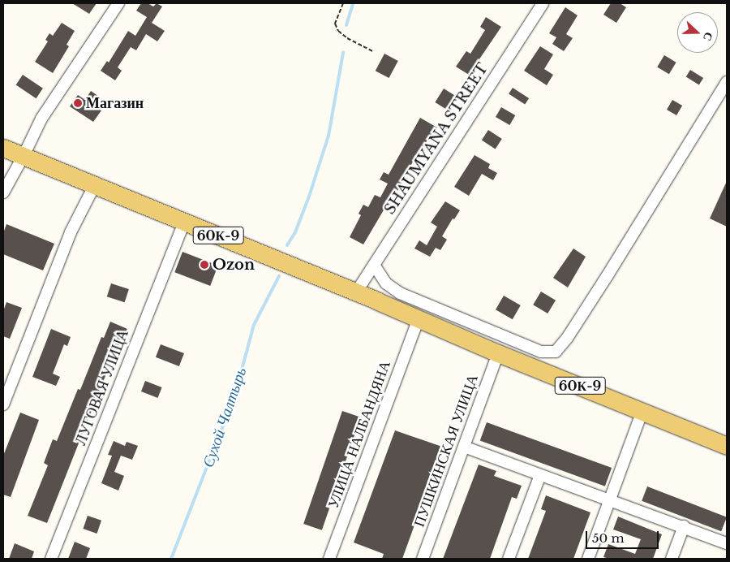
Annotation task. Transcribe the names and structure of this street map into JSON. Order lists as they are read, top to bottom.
{
  "streets": {
    "main road": ["60К-9"],
    "street": [
      "SHAUMYANA STREET",
      "ЛУГОВАЯ УЛИЦА",
      "УЛИЦА НАЛБАНДЯНА",
      "ПУШКИНСКАЯ УЛИЦА"
    ]
  },
  "crossings": [
    ["SHAUMYANA STREET", "60К-9"],
    ["60К-9", "ЛУГОВАЯ УЛИЦА"],
    ["60К-9", "УЛИЦА НАЛБАНДЯНА"],
    ["60К-9", "ПУШКИНСКАЯ УЛИЦА"]
  ],
  "water": ["Сухой Чалтырь"],
  "places": ["Магазин", "Ozon"],
  "scale_bar": "50 m",
  "north": "right"
}
